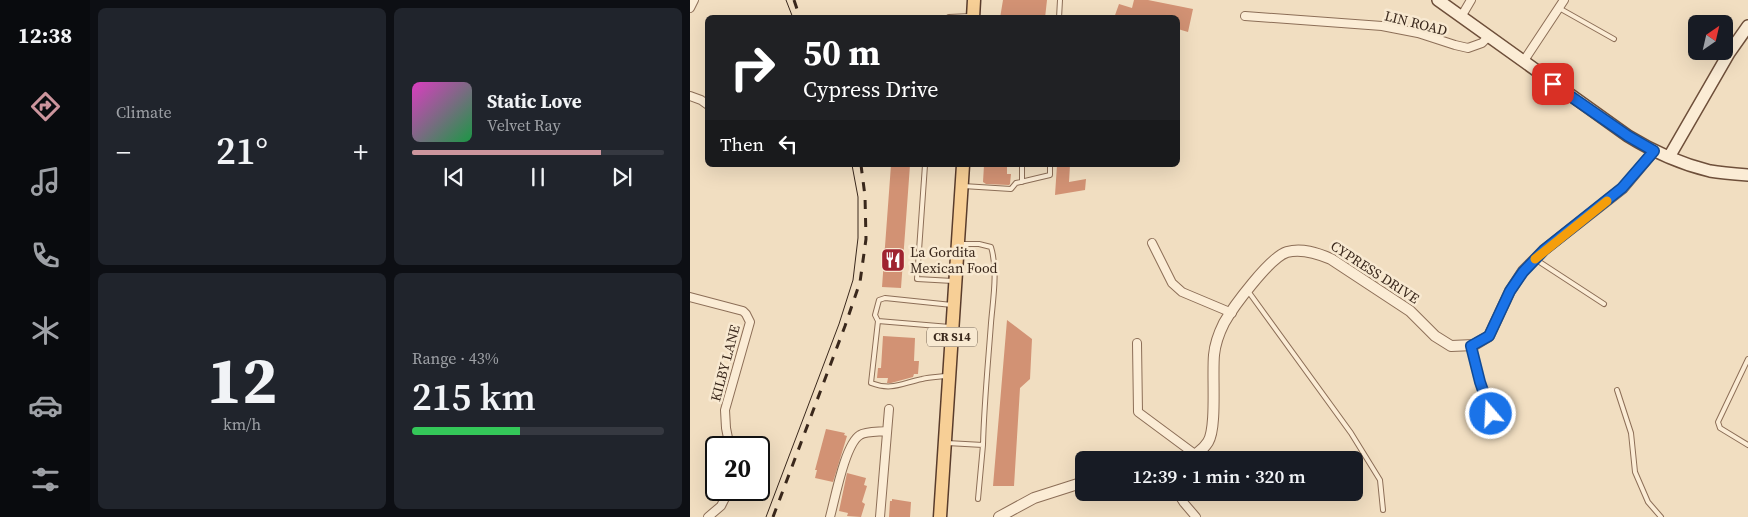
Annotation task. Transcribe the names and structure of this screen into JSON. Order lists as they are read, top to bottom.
{
  "streets": {
    "main road": ["CR S14"],
    "street": ["LIN ROAD", "CYPRESS DRIVE", "KILBY LANE"]
  },
  "places": {
    "restaurant": ["La Gordita Mexican Food"]
  },
  "north": "top right",
  "page": {
    "tabs": "12:38",
    "tile": [
      "Climate",
      ["12", "km/h"],
      ["Range · 43%", "215 km"]
    ],
    "turn": ["50 m", "Cypress Drive"],
    "song": ["Static Love", "Velvet Ray"],
    "then": "Then",
    "heat": ["−", "21°", "+"],
    "limit": "20",
    "trip": "12:39 · 1 min · 320 m"
  }
}
